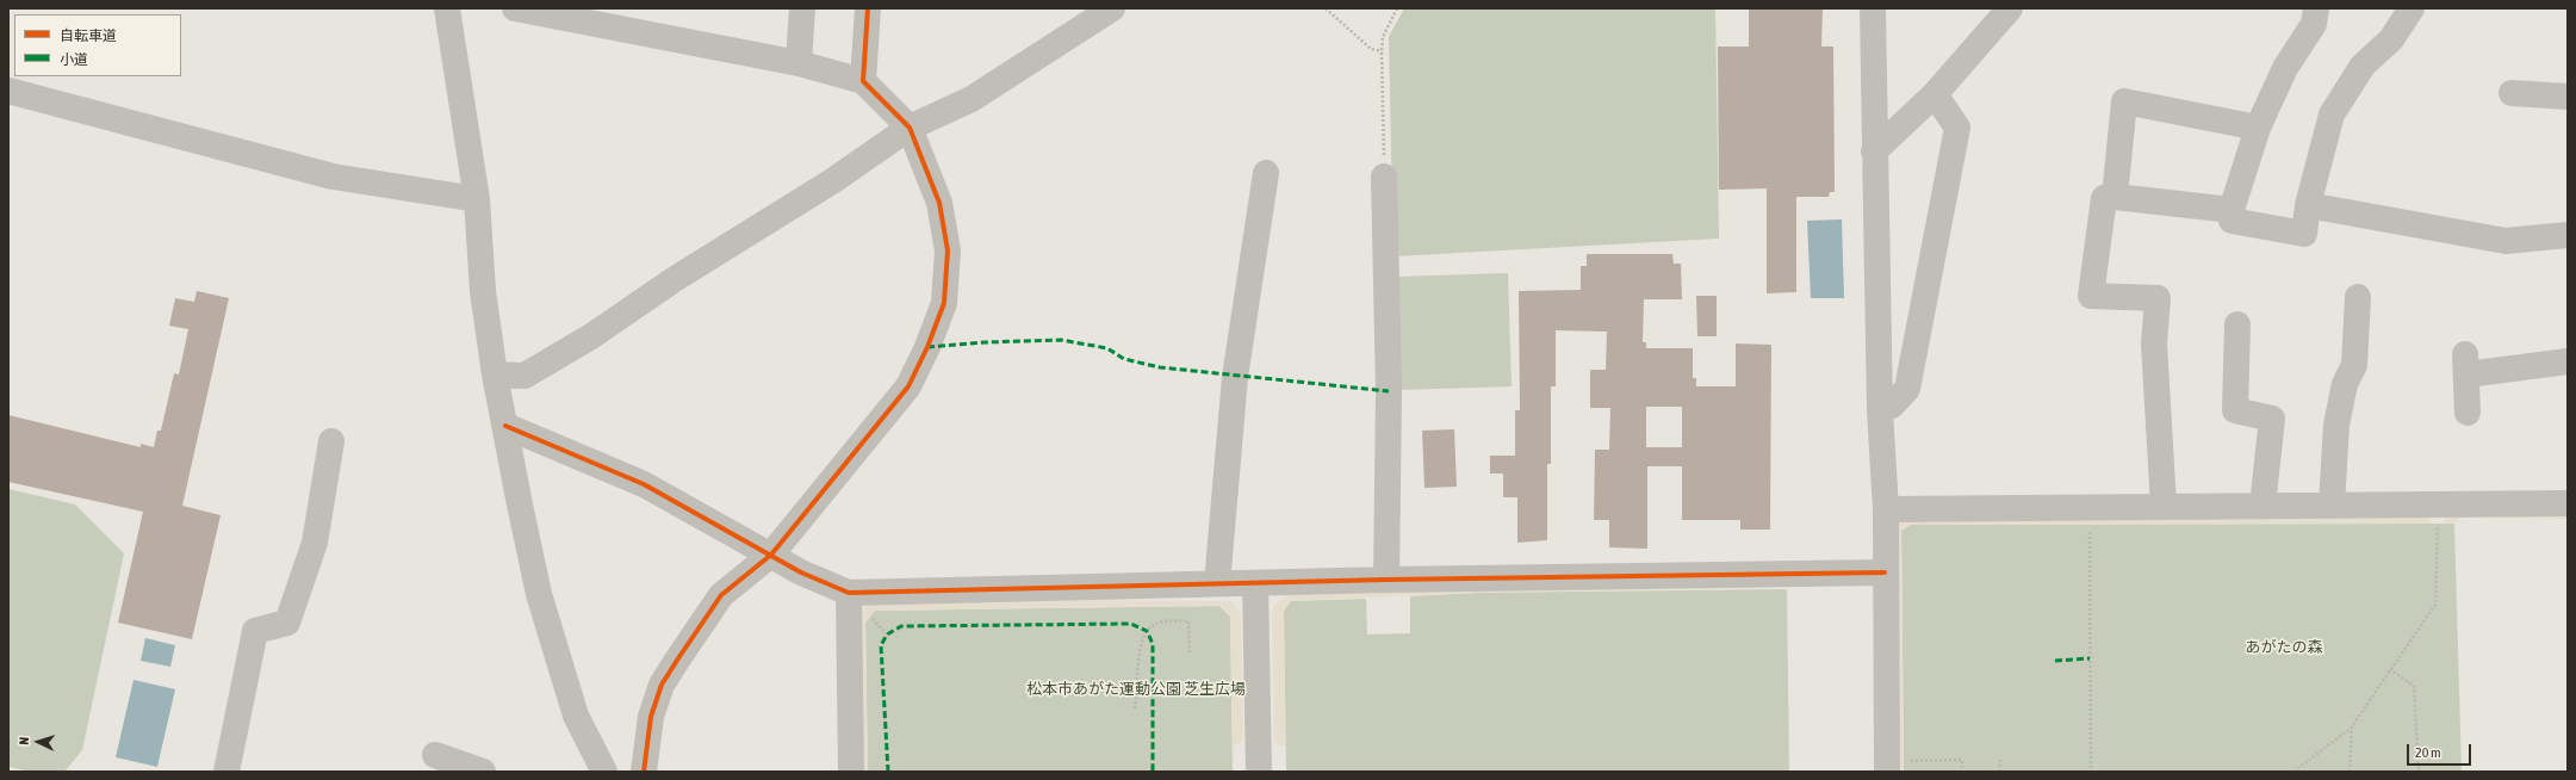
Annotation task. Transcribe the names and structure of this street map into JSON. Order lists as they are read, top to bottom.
{
  "parks": ["あがたの森", "松本市あがた運動公園 芝生広場"],
  "legend": ["自転車道", "小道"],
  "scale_bar": "20 m",
  "north": "left"
}
